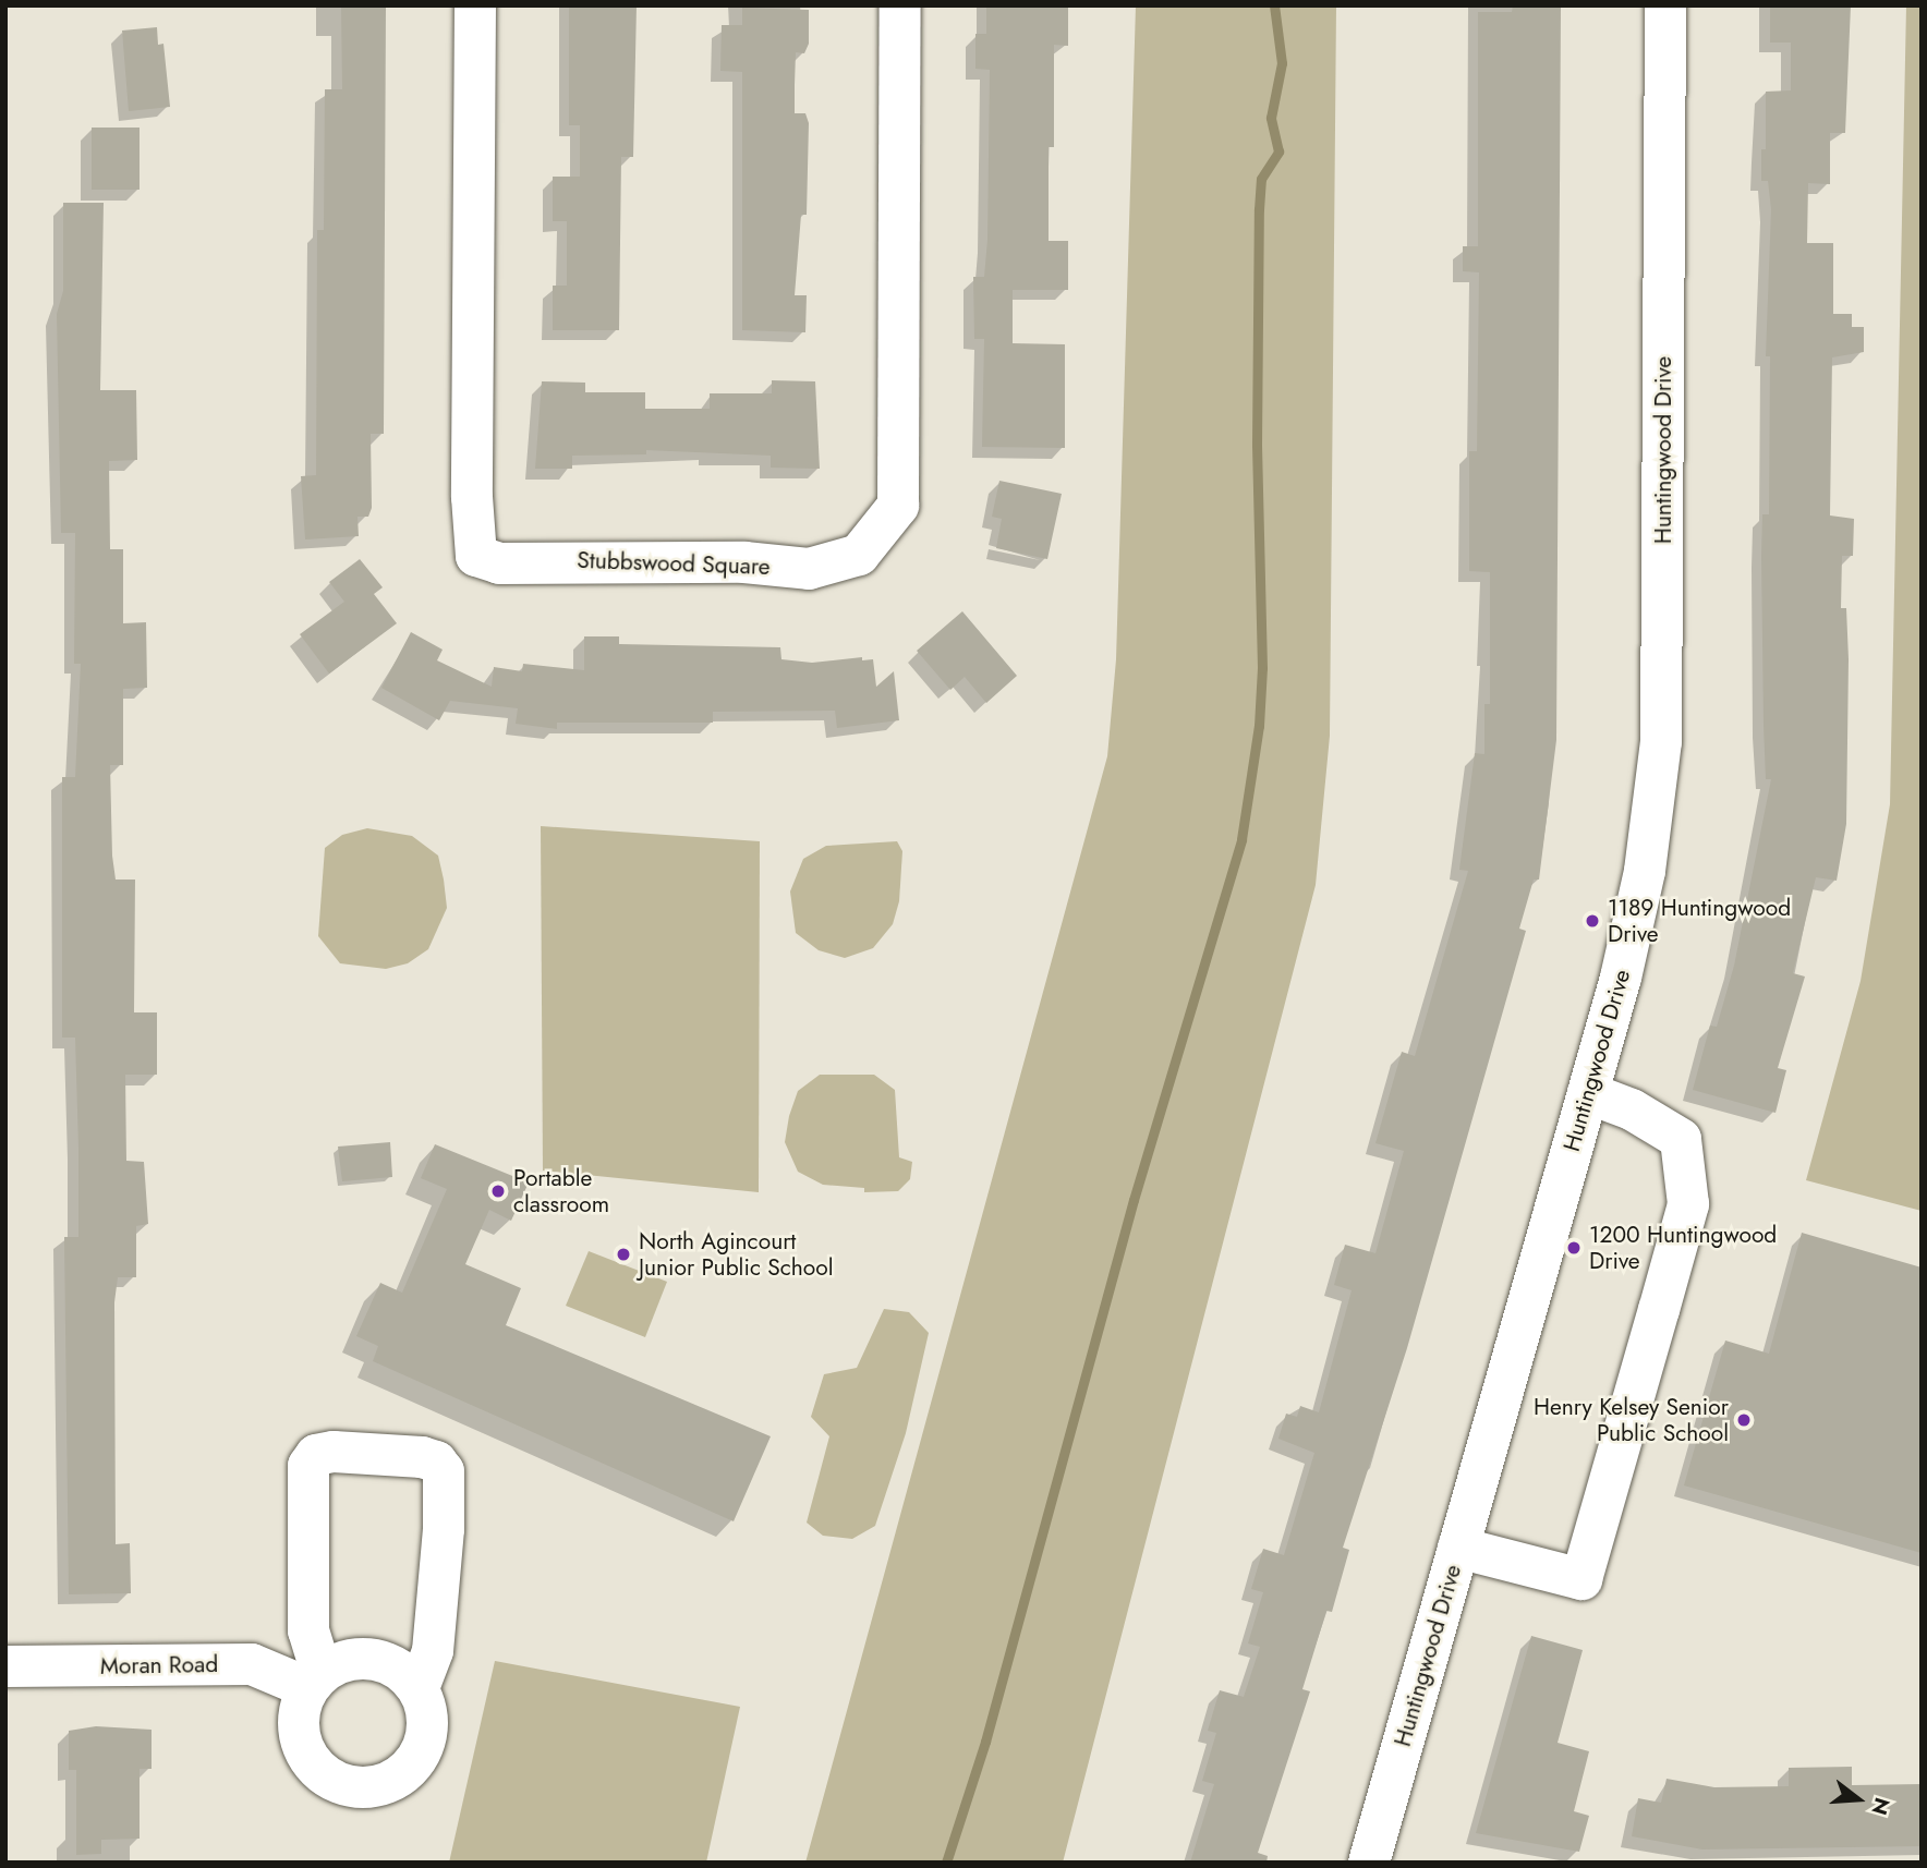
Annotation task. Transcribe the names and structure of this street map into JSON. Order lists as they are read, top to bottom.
{
  "streets": {
    "street": ["Huntingwood Drive", "Stubbswood Square", "Moran Road"]
  },
  "places": [
    "1189 Huntingwood Drive",
    "Portable classroom",
    "1200 Huntingwood Drive",
    "North Agincourt Junior Public School",
    "Henry Kelsey Senior Public School"
  ],
  "north": "right"
}
